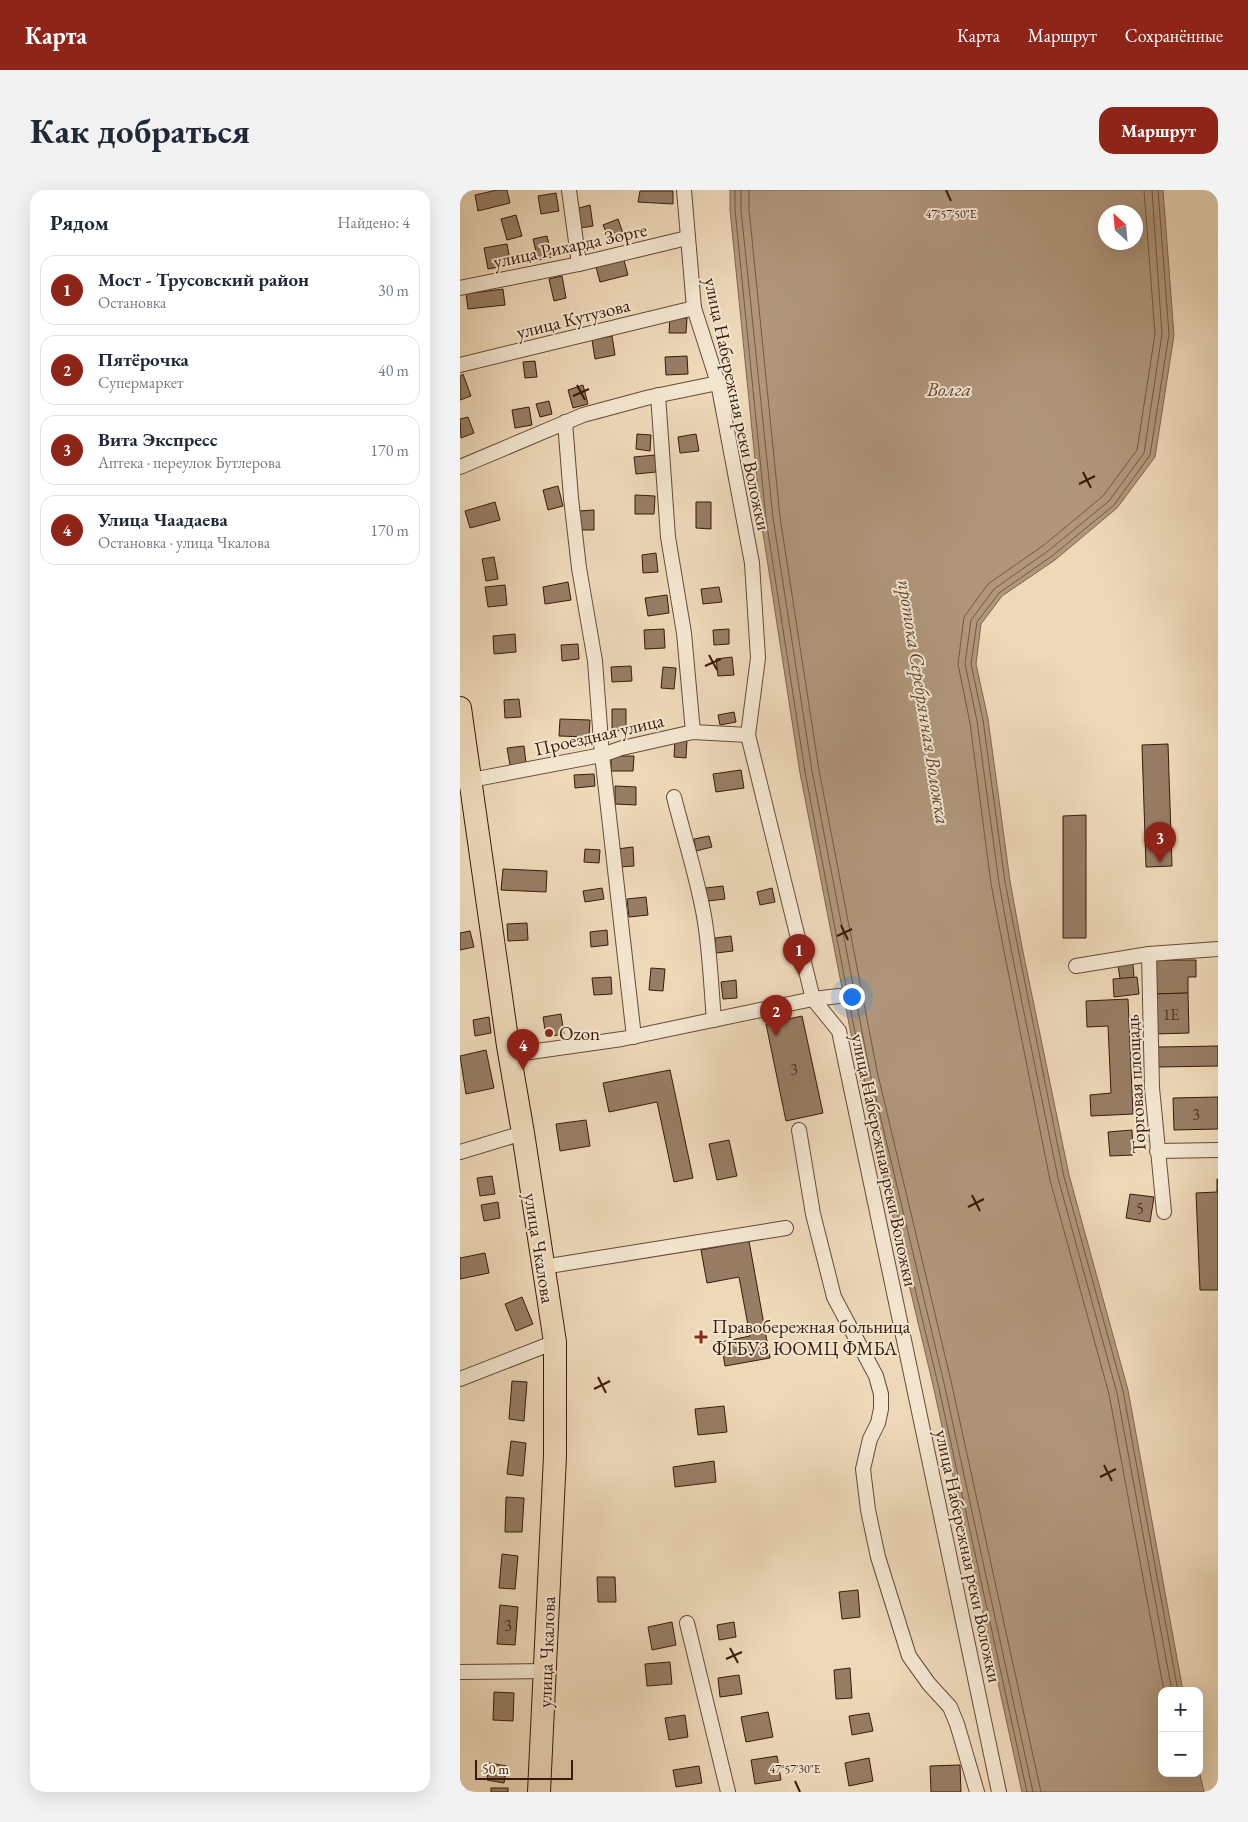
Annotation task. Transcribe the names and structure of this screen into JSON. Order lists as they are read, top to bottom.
{
  "streets": {
    "main road": ["улица Чкалова"],
    "street": [
      "улица Рихарда Зорге",
      "улица Кутузова",
      "улица Набережная реки Воложки",
      "Проездная улица",
      "Торговая площадь"
    ]
  },
  "crossings": [
    ["улица Рихарда Зорге", "улица Набережная реки Воложки"],
    ["улица Кутузова", "улица Набережная реки Воложки"],
    ["улица Набережная реки Воложки", "Проездная улица"],
    ["Проездная улица", "улица Чкалова"]
  ],
  "water": ["Волга", "протока Серебрянная Воложка"],
  "places": {
    "other": ["Ozon"],
    "health": ["Правобережная больница ФГБУЗ ЮОМЦ ФМБА"]
  },
  "house_numbers": [
    "1Е",
    "3",
    "3",
    "5",
    "3"
  ],
  "scale_bar": "50 m",
  "north": "top left",
  "page": {
    "header": "Карта",
    "nav": ["Карта", "Маршрут", "Сохранённые"],
    "buttons": "Маршрут",
    "title": "Как добраться",
    "heading": ["Рядом", "Найдено: 4"],
    "list": [
      {
        "mark": "1",
        "name": "Мост - Трусовский район",
        "note": "Остановка",
        "value": "30 m"
      },
      {
        "mark": "2",
        "name": "Пятёрочка",
        "note": "Супермаркет",
        "value": "40 m"
      },
      {
        "mark": "3",
        "name": "Вита Экспресс",
        "note": "Аптека · переулок Бутлерова",
        "value": "170 m"
      },
      {
        "mark": "4",
        "name": "Улица Чаадаева",
        "note": "Остановка · улица Чкалова",
        "value": "170 m"
      }
    ],
    "pins": [
      "3",
      "1",
      "2",
      "4"
    ],
    "map_buttons": ["+", "−"],
    "scale": "50 m"
  },
  "coordinates": ["47°57'50\"E", "47°57'30\"E"]
}
